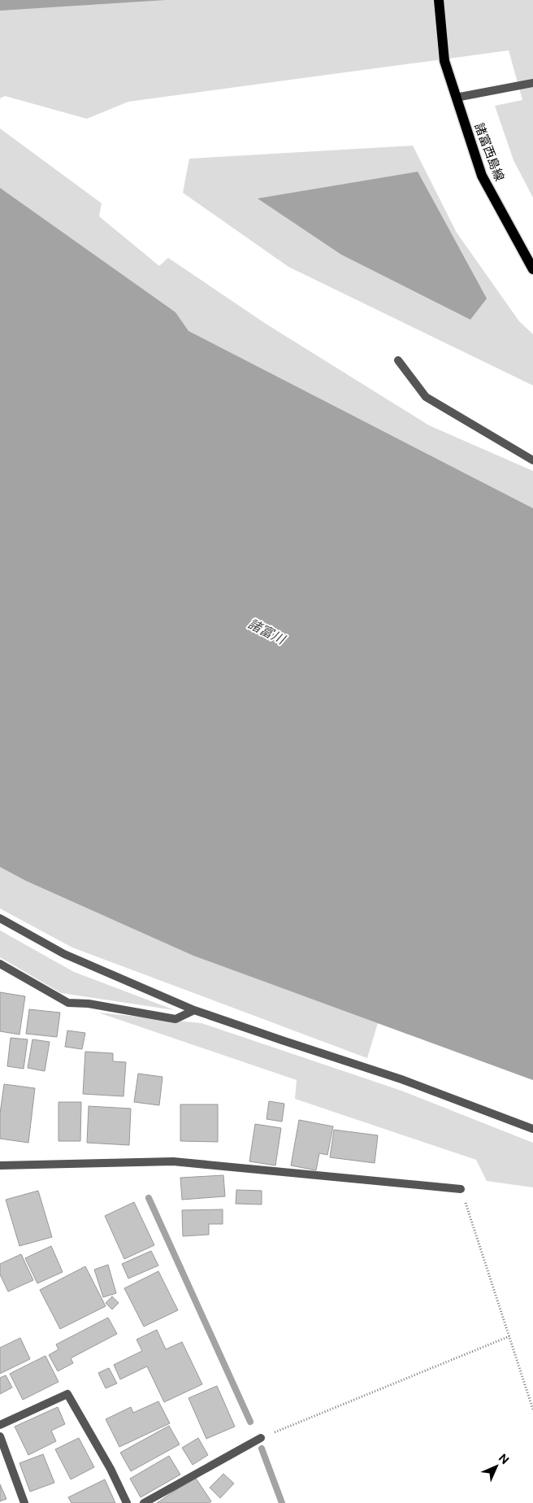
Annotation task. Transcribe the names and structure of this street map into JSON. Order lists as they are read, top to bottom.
{
  "streets": {
    "main road": ["諸富西島線"]
  },
  "water": ["諸富川"],
  "north": "top right"
}
